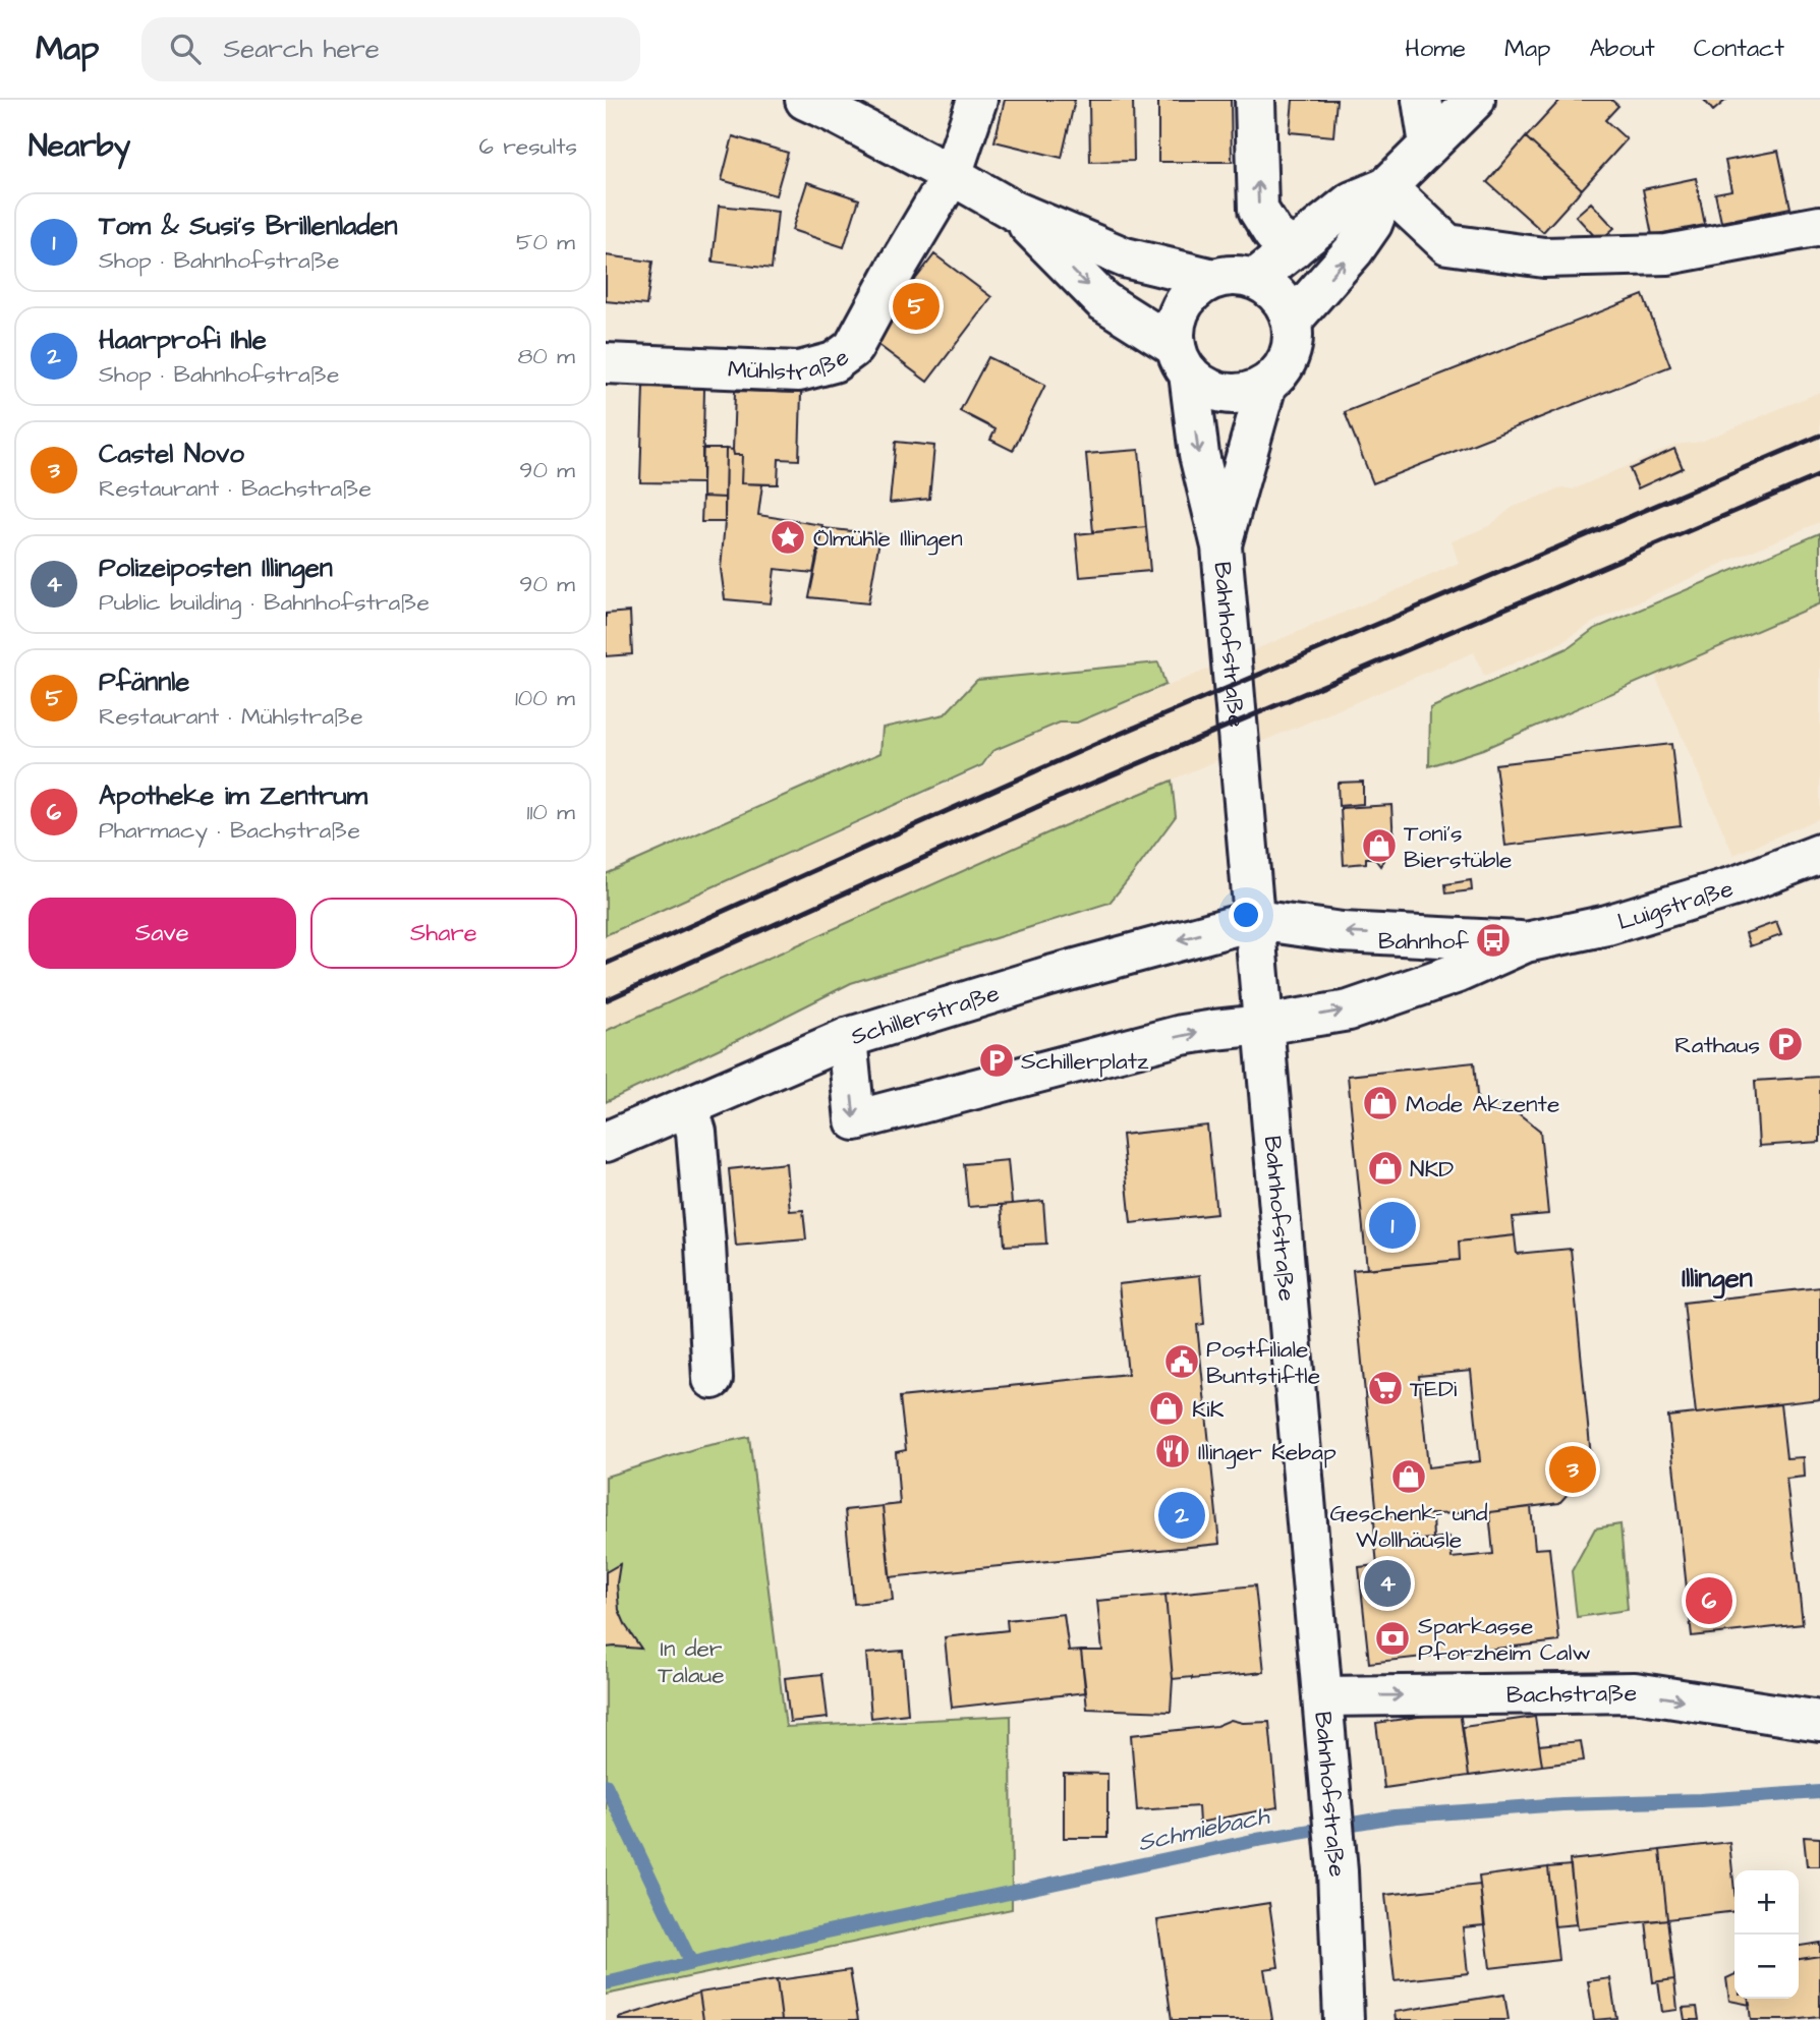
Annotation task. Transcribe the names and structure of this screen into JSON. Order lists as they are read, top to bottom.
{
  "streets": {
    "street": [
      "Mühlstraße",
      "Bahnhofstraße",
      "Luigstraße",
      "Schillerstraße",
      "Bachstraße"
    ]
  },
  "crossings": [
    ["Bahnhofstraße", "Luigstraße"],
    ["Bahnhofstraße", "Schillerstraße"],
    ["Bahnhofstraße", "Bachstraße"],
    ["Luigstraße", "Schillerstraße"]
  ],
  "one_way": ["Schillerstraße", "Bachstraße"],
  "districts": ["Illingen"],
  "water": ["Schmiebach"],
  "parks": ["In der Talaue"],
  "places": {
    "place": ["Ölmühle Illingen"],
    "shop": [
      "Toni's Bierstüble",
      "Mode Akzente",
      "NKD",
      "KiK",
      "Geschenk- und Wollhäusle"
    ],
    "bus stop": ["Bahnhof"],
    "parking": ["Rathaus", "Schillerplatz"],
    "public building": ["Postfiliale Buntstiftle"],
    "supermarket": ["TEDi"],
    "restaurant": ["Illinger Kebap"],
    "bank": ["Sparkasse Pforzheim Calw"]
  },
  "page": {
    "header": "Map",
    "search": "Search here",
    "nav": [
      "Home",
      "Map",
      "About",
      "Contact"
    ],
    "heading": ["Nearby", "6 results"],
    "list": [
      {
        "mark": "1",
        "name": "Tom & Susi's Brillenladen",
        "note": "Shop · Bahnhofstraße",
        "value": "50 m"
      },
      {
        "mark": "2",
        "name": "Haarprofi Ihle",
        "note": "Shop · Bahnhofstraße",
        "value": "80 m"
      },
      {
        "mark": "3",
        "name": "Castel Novo",
        "note": "Restaurant · Bachstraße",
        "value": "90 m"
      },
      {
        "mark": "4",
        "name": "Polizeiposten Illingen",
        "note": "Public building · Bahnhofstraße",
        "value": "90 m"
      },
      {
        "mark": "5",
        "name": "Pfännle",
        "note": "Restaurant · Mühlstraße",
        "value": "100 m"
      },
      {
        "mark": "6",
        "name": "Apotheke im Zentrum",
        "note": "Pharmacy · Bachstraße",
        "value": "110 m"
      }
    ],
    "pins": [
      "5",
      "1",
      "3",
      "2",
      "4",
      "6"
    ],
    "buttons": ["Save", "Share"],
    "map_buttons": ["+", "−"]
  }
}
